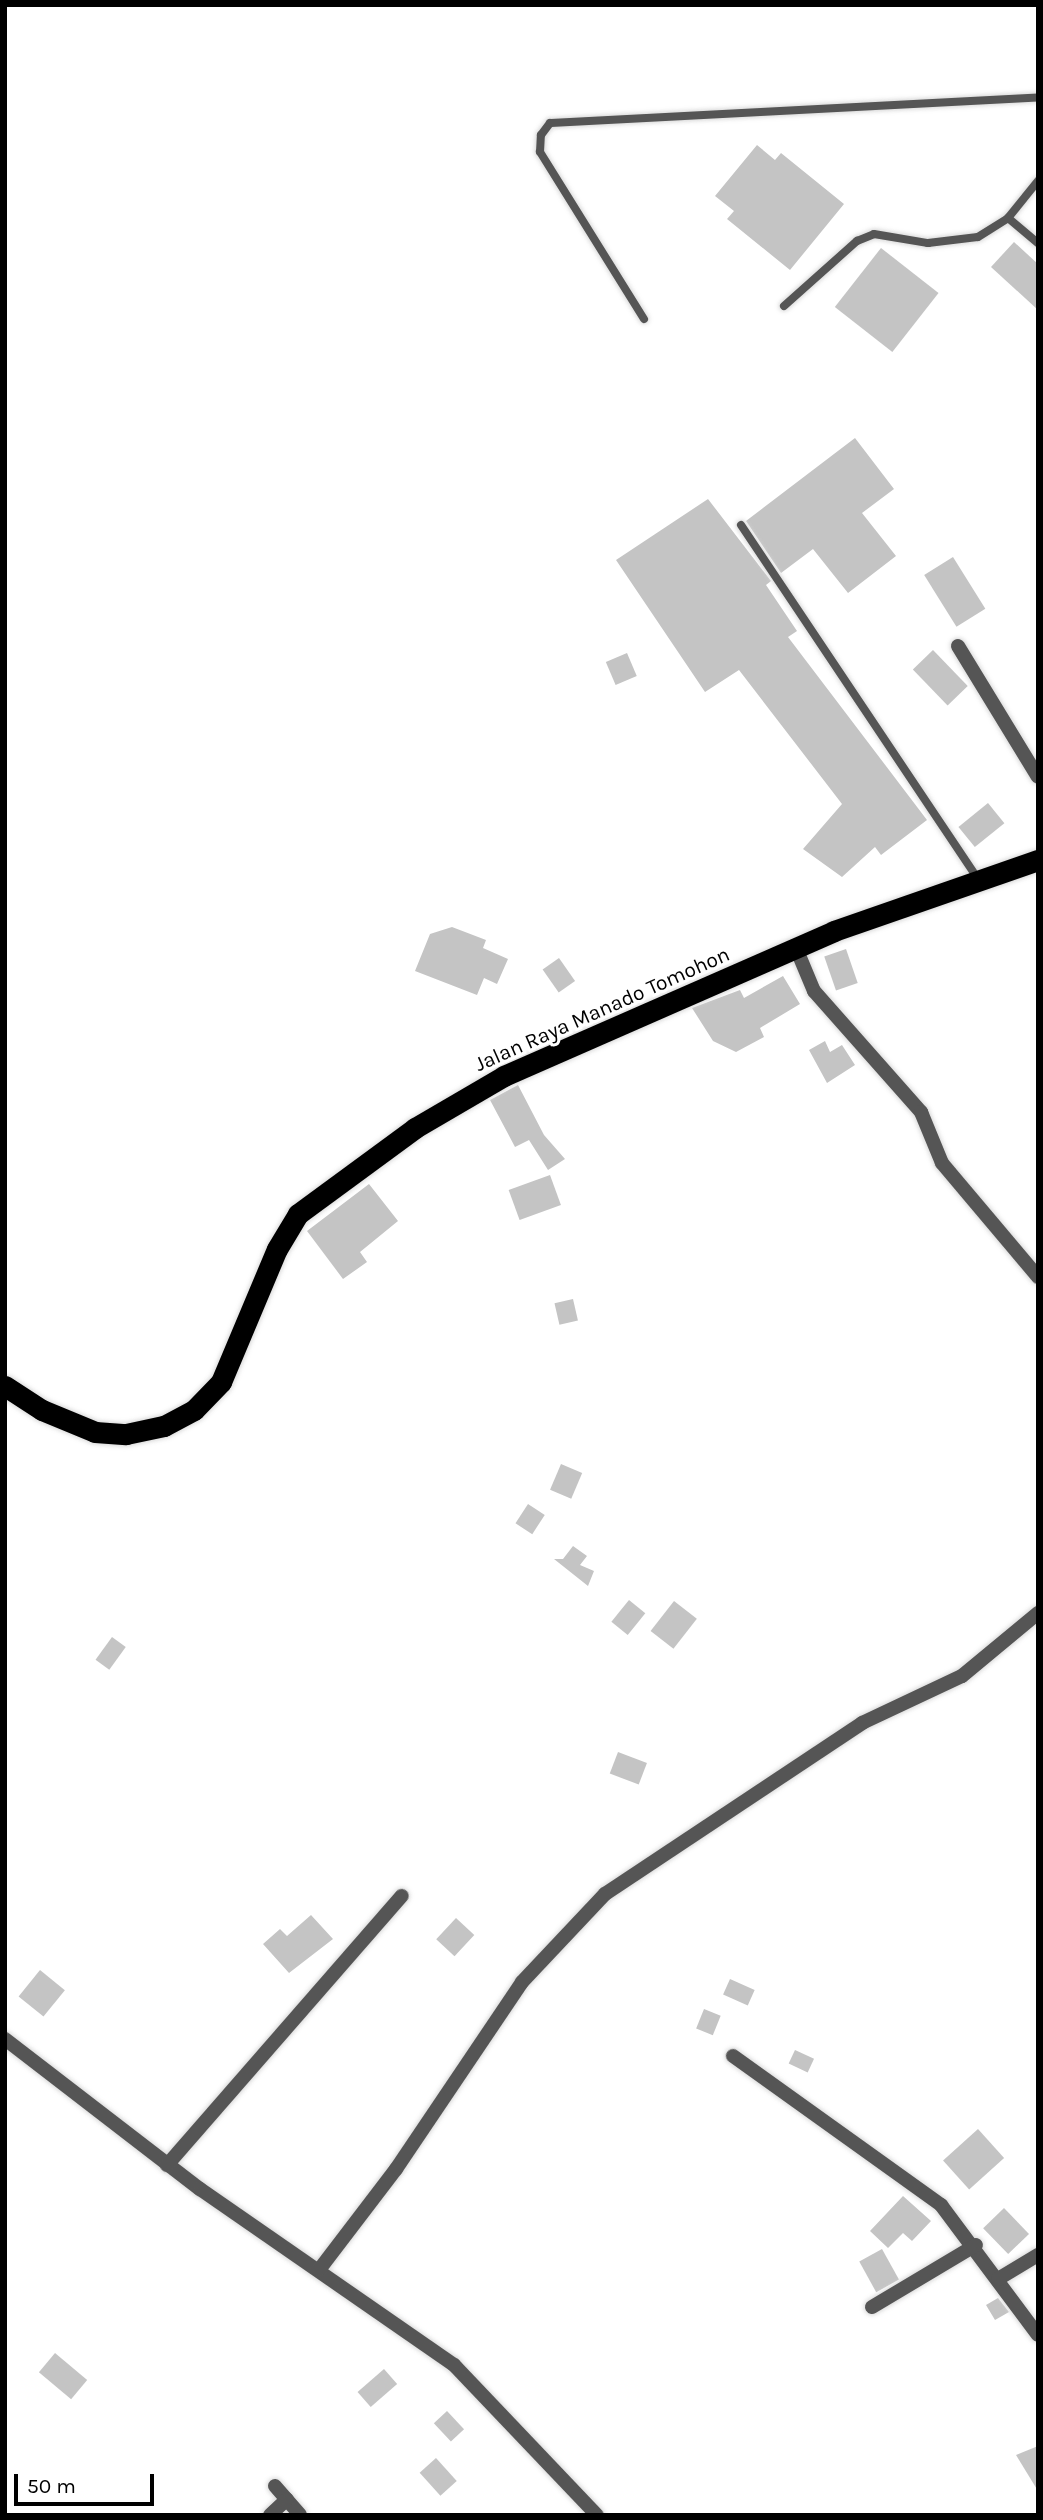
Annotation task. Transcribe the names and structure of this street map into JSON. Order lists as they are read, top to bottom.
{
  "streets": {
    "highway": ["Jalan Raya Manado Tomohon"]
  },
  "scale_bar": "50 m"
}
